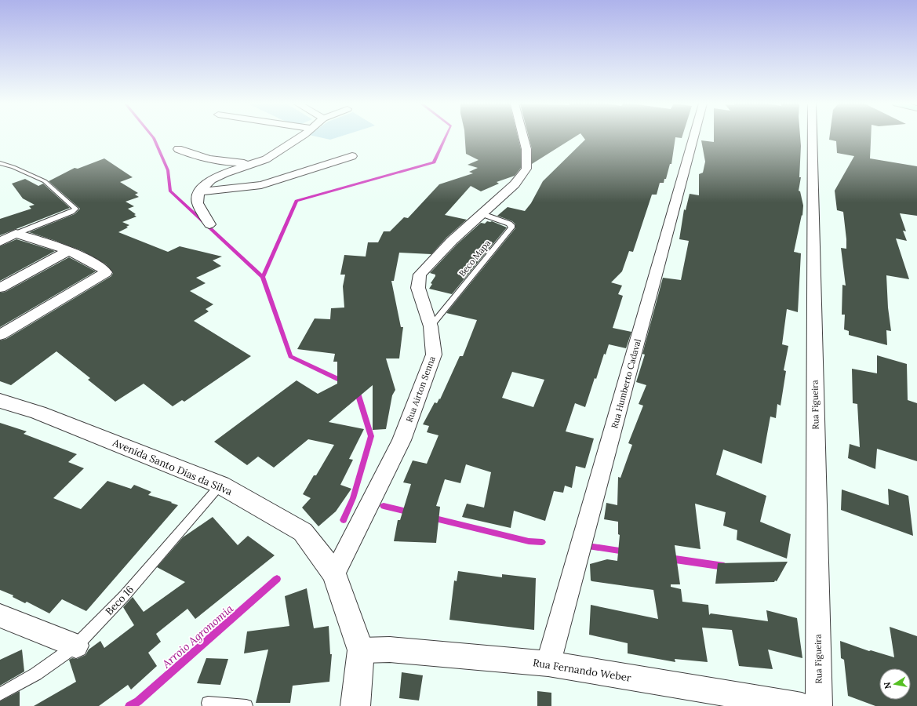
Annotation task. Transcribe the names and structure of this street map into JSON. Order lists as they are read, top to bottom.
{
  "streets": {
    "street": [
      "Rua Humberto Cadaval",
      "Rua Airton Senna",
      "Rua Figueira",
      "Avenida Santo Dias da Silva",
      "Rua Fernando Weber"
    ],
    "lane": ["Beco Mapa", "Beco 16"]
  },
  "crossings": [
    ["Beco Mapa", "Rua Airton Senna"],
    ["Rua Humberto Cadaval", "Rua Fernando Weber"],
    ["Rua Airton Senna", "Avenida Santo Dias da Silva"],
    ["Avenida Santo Dias da Silva", "Beco 16"],
    ["Avenida Santo Dias da Silva", "Rua Fernando Weber"]
  ],
  "water": ["Arroio Agronomia"],
  "north": "left"
}
